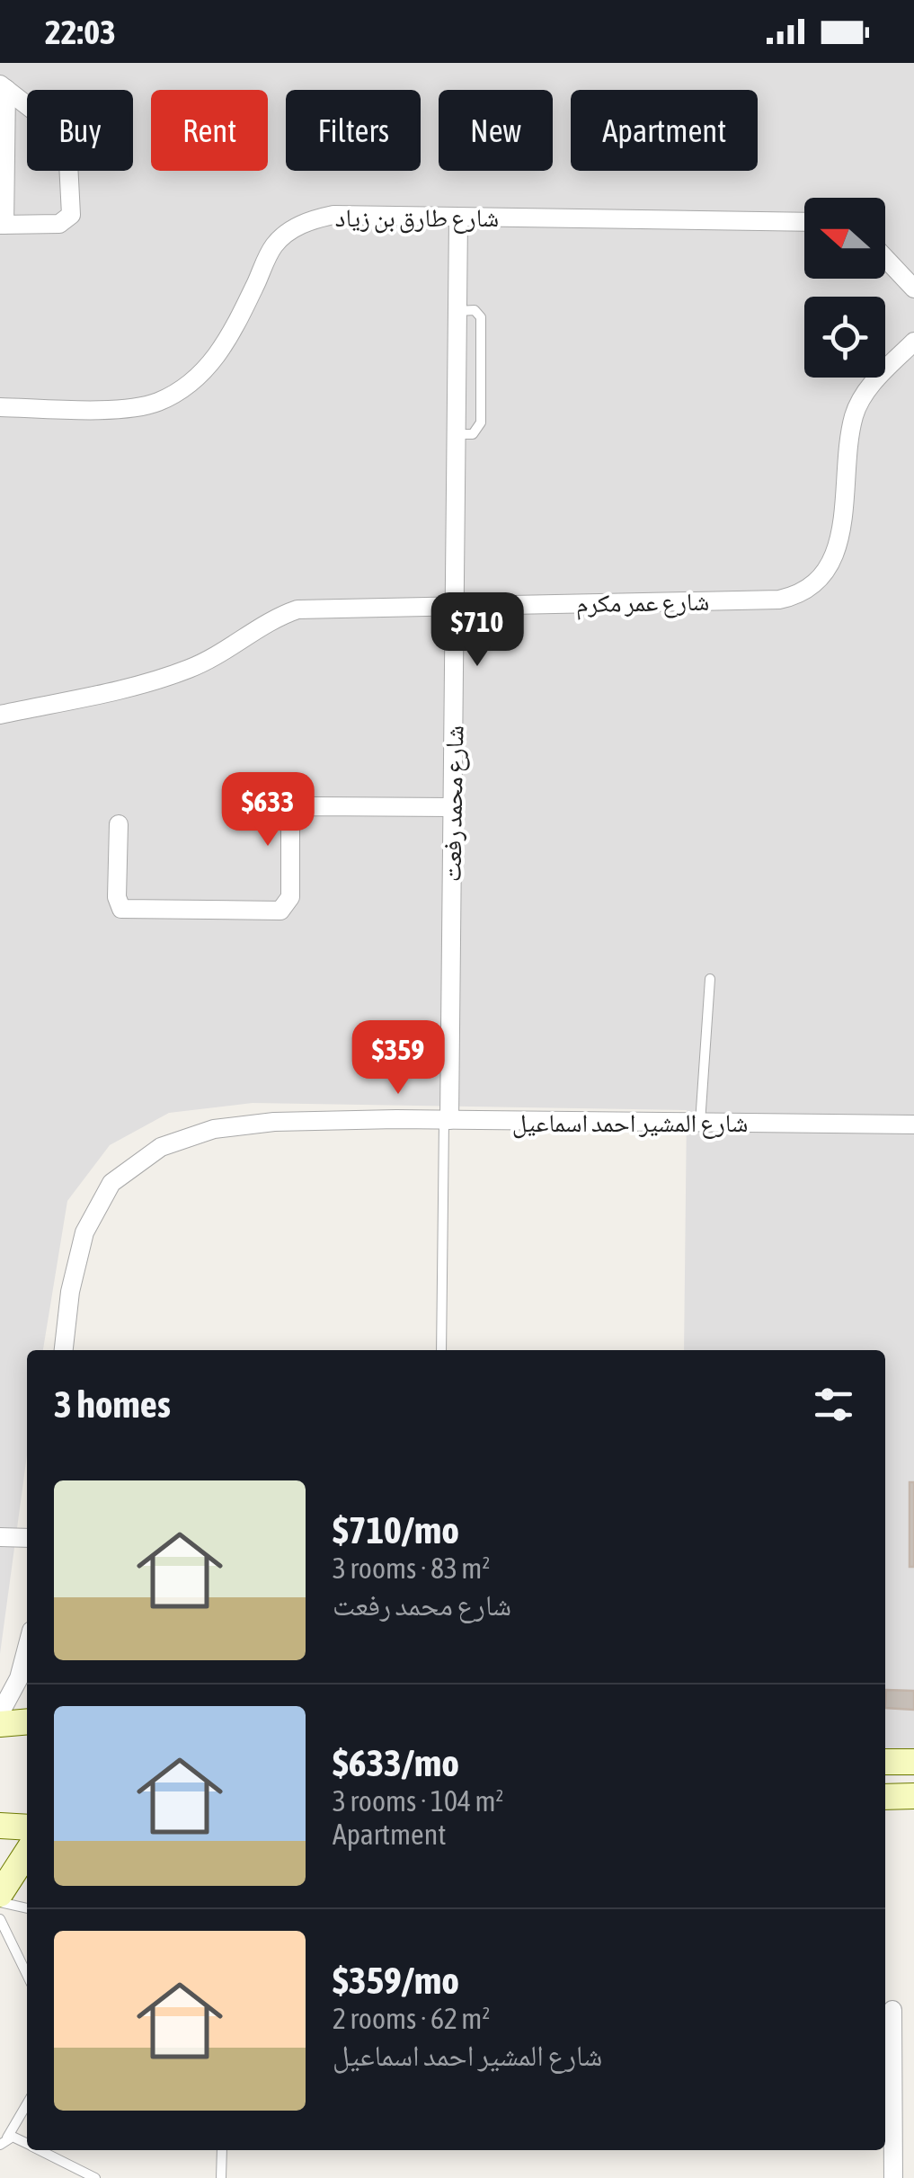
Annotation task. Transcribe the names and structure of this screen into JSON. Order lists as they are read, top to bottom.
{
  "streets": {
    "street": [
      "شارع طارق بن زياد",
      "شارع عمر مكرم",
      "شارع محمد رفعت",
      "شارع المشير احمد اسماعيل"
    ]
  },
  "crossings": [
    ["شارع طارق بن زياد", "شارع محمد رفعت"],
    ["شارع عمر مكرم", "شارع محمد رفعت"],
    ["شارع محمد رفعت", "شارع المشير احمد اسماعيل"]
  ],
  "north": "left",
  "page": {
    "status": "22:03",
    "chip": [
      "Buy",
      "Rent",
      "Filters",
      "New",
      "Apartment"
    ],
    "price": ["$710", "$633", "$359"],
    "heading": "3 homes",
    "list": [
      {
        "name": "$710/mo",
        "note": "3 rooms · 83 m² · شارع محمد رفعت"
      },
      {
        "name": "$633/mo",
        "note": "3 rooms · 104 m² · Apartment"
      },
      {
        "name": "$359/mo",
        "note": "2 rooms · 62 m² · شارع المشير احمد اسماعيل"
      }
    ]
  }
}
